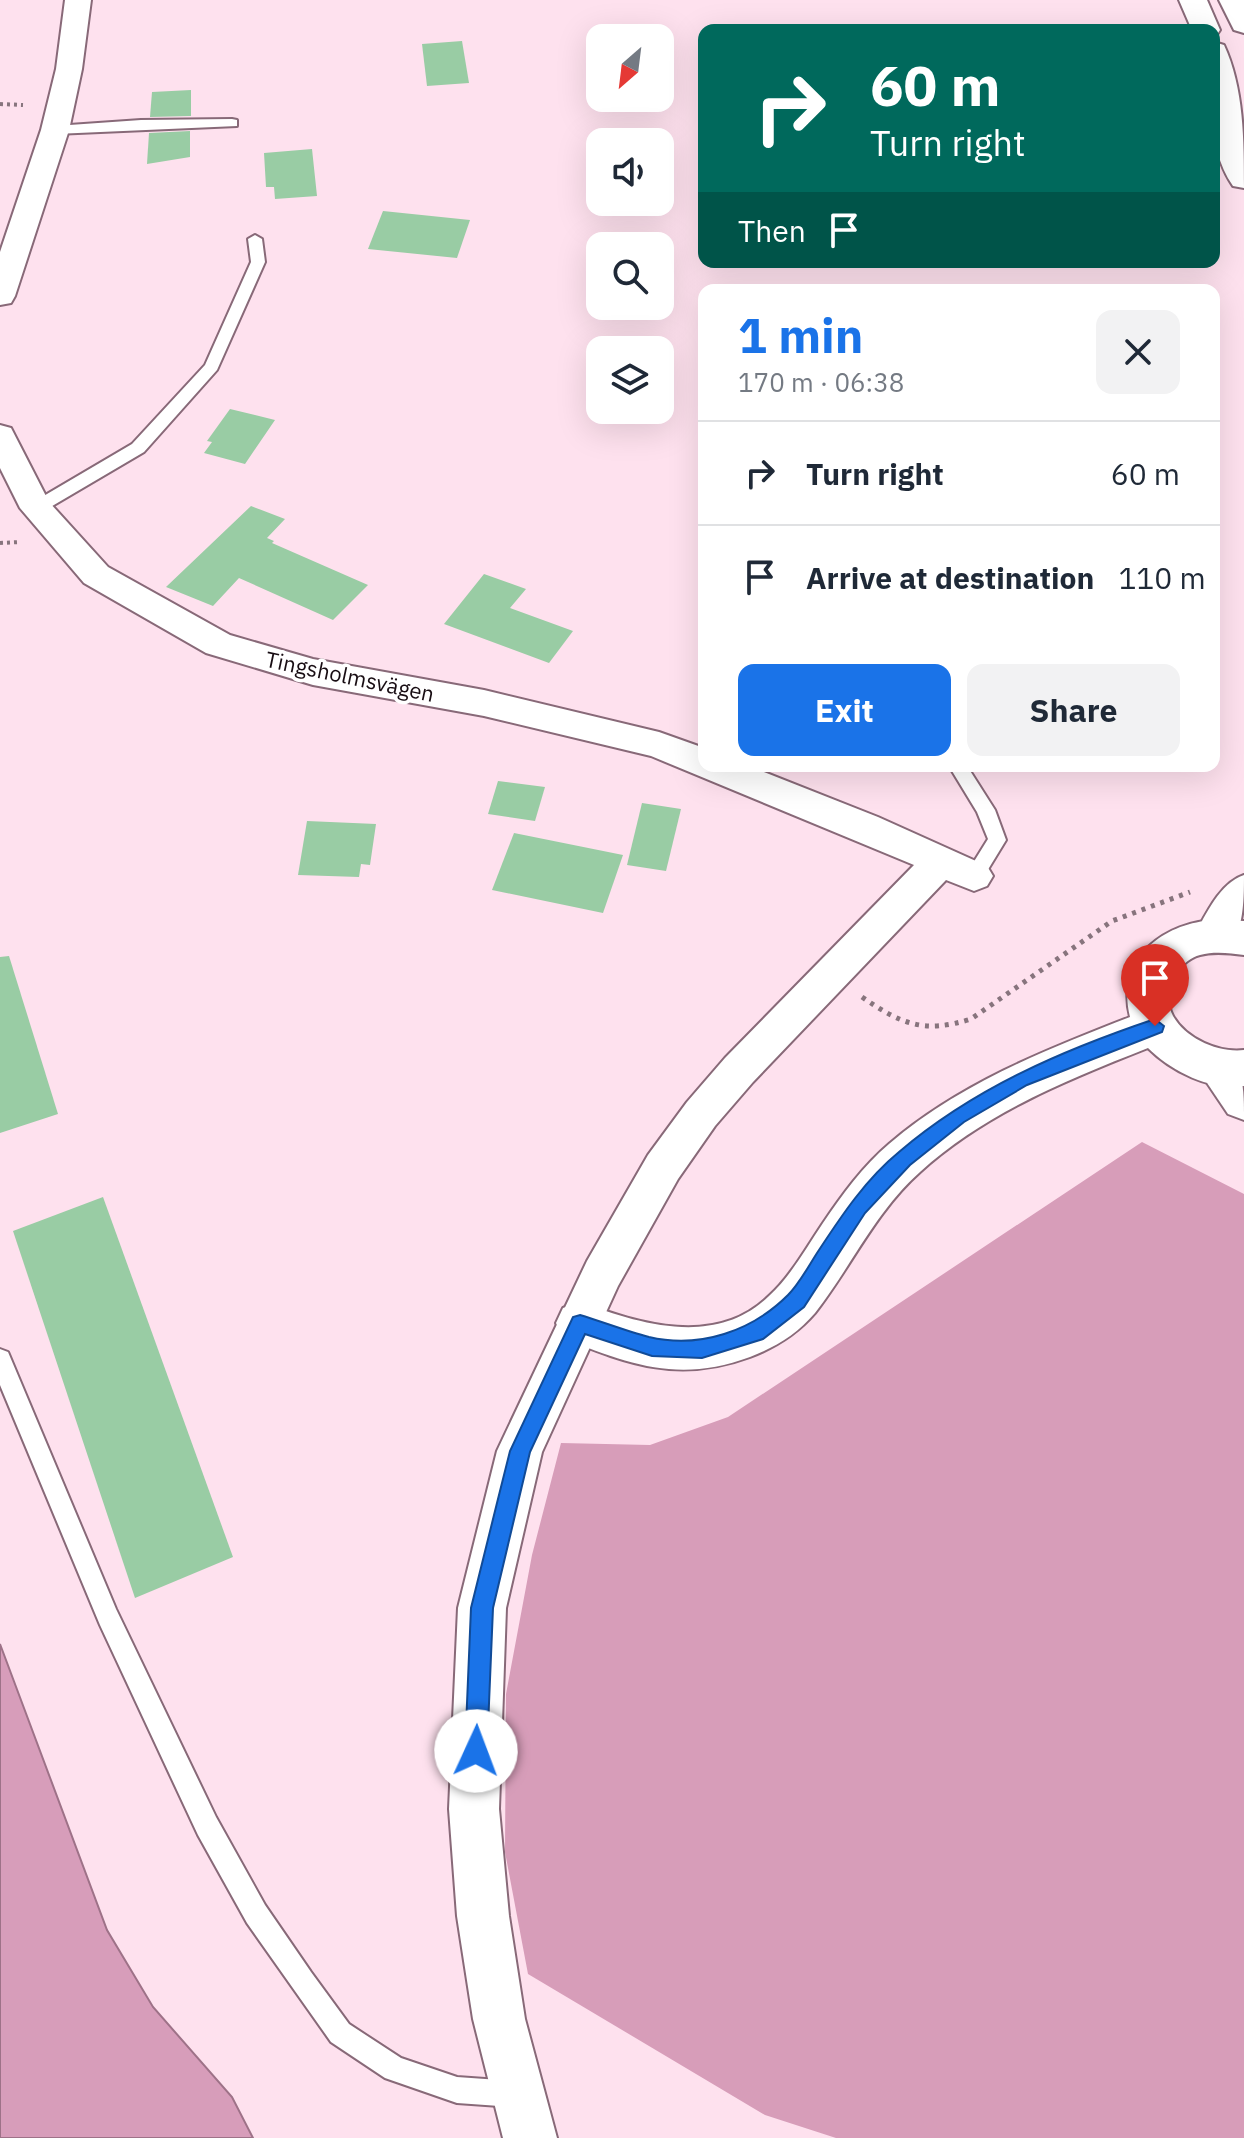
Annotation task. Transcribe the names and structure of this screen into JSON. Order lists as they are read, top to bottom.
{
  "streets": {
    "street": ["Tingsholmsvägen"]
  },
  "north": "bottom left",
  "page": {
    "turn": ["60 m", "Turn right"],
    "then": "Then",
    "heading": ["1 min", "170 m · 06:38"],
    "list": [
      {
        "name": "Turn right",
        "value": "60 m"
      },
      {
        "name": "Arrive at destination",
        "value": "110 m"
      }
    ],
    "buttons": ["Exit", "Share"]
  }
}
